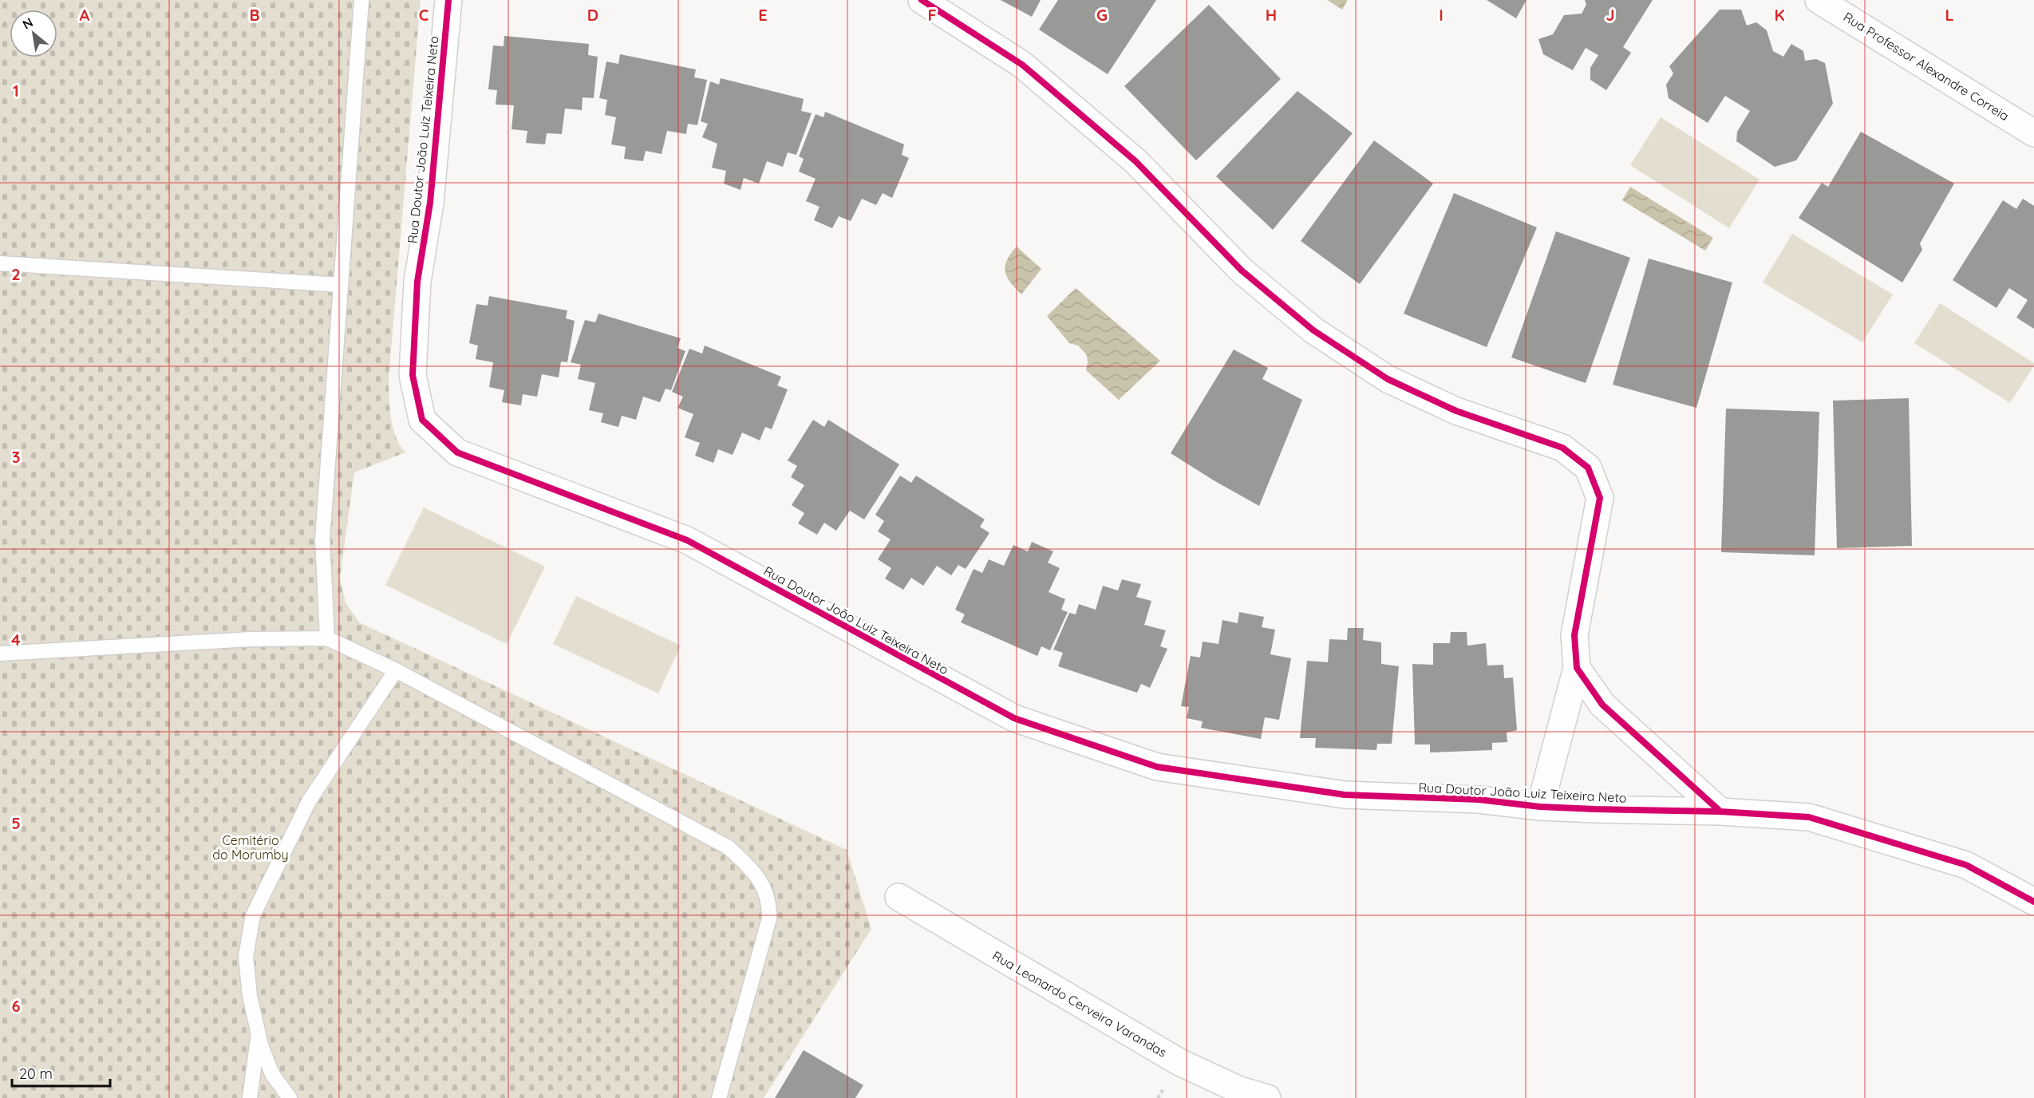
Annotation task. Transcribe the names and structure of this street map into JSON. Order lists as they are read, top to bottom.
{
  "streets": {
    "street": ["Rua Professor Alexandre Correia", "Rua Doutor João Luiz Teixeira Neto", "Rua Leonardo Cerveira Varandas"]
  },
  "parks": ["Cemitério do Morumby"],
  "scale_bar": "20 m",
  "north": "top left",
  "grid": {
    "columns": [
      "A",
      "B",
      "C",
      "D",
      "E",
      "F",
      "G",
      "H",
      "I",
      "J",
      "K",
      "L"
    ],
    "rows": [
      "1",
      "2",
      "3",
      "4",
      "5",
      "6"
    ]
  }
}
